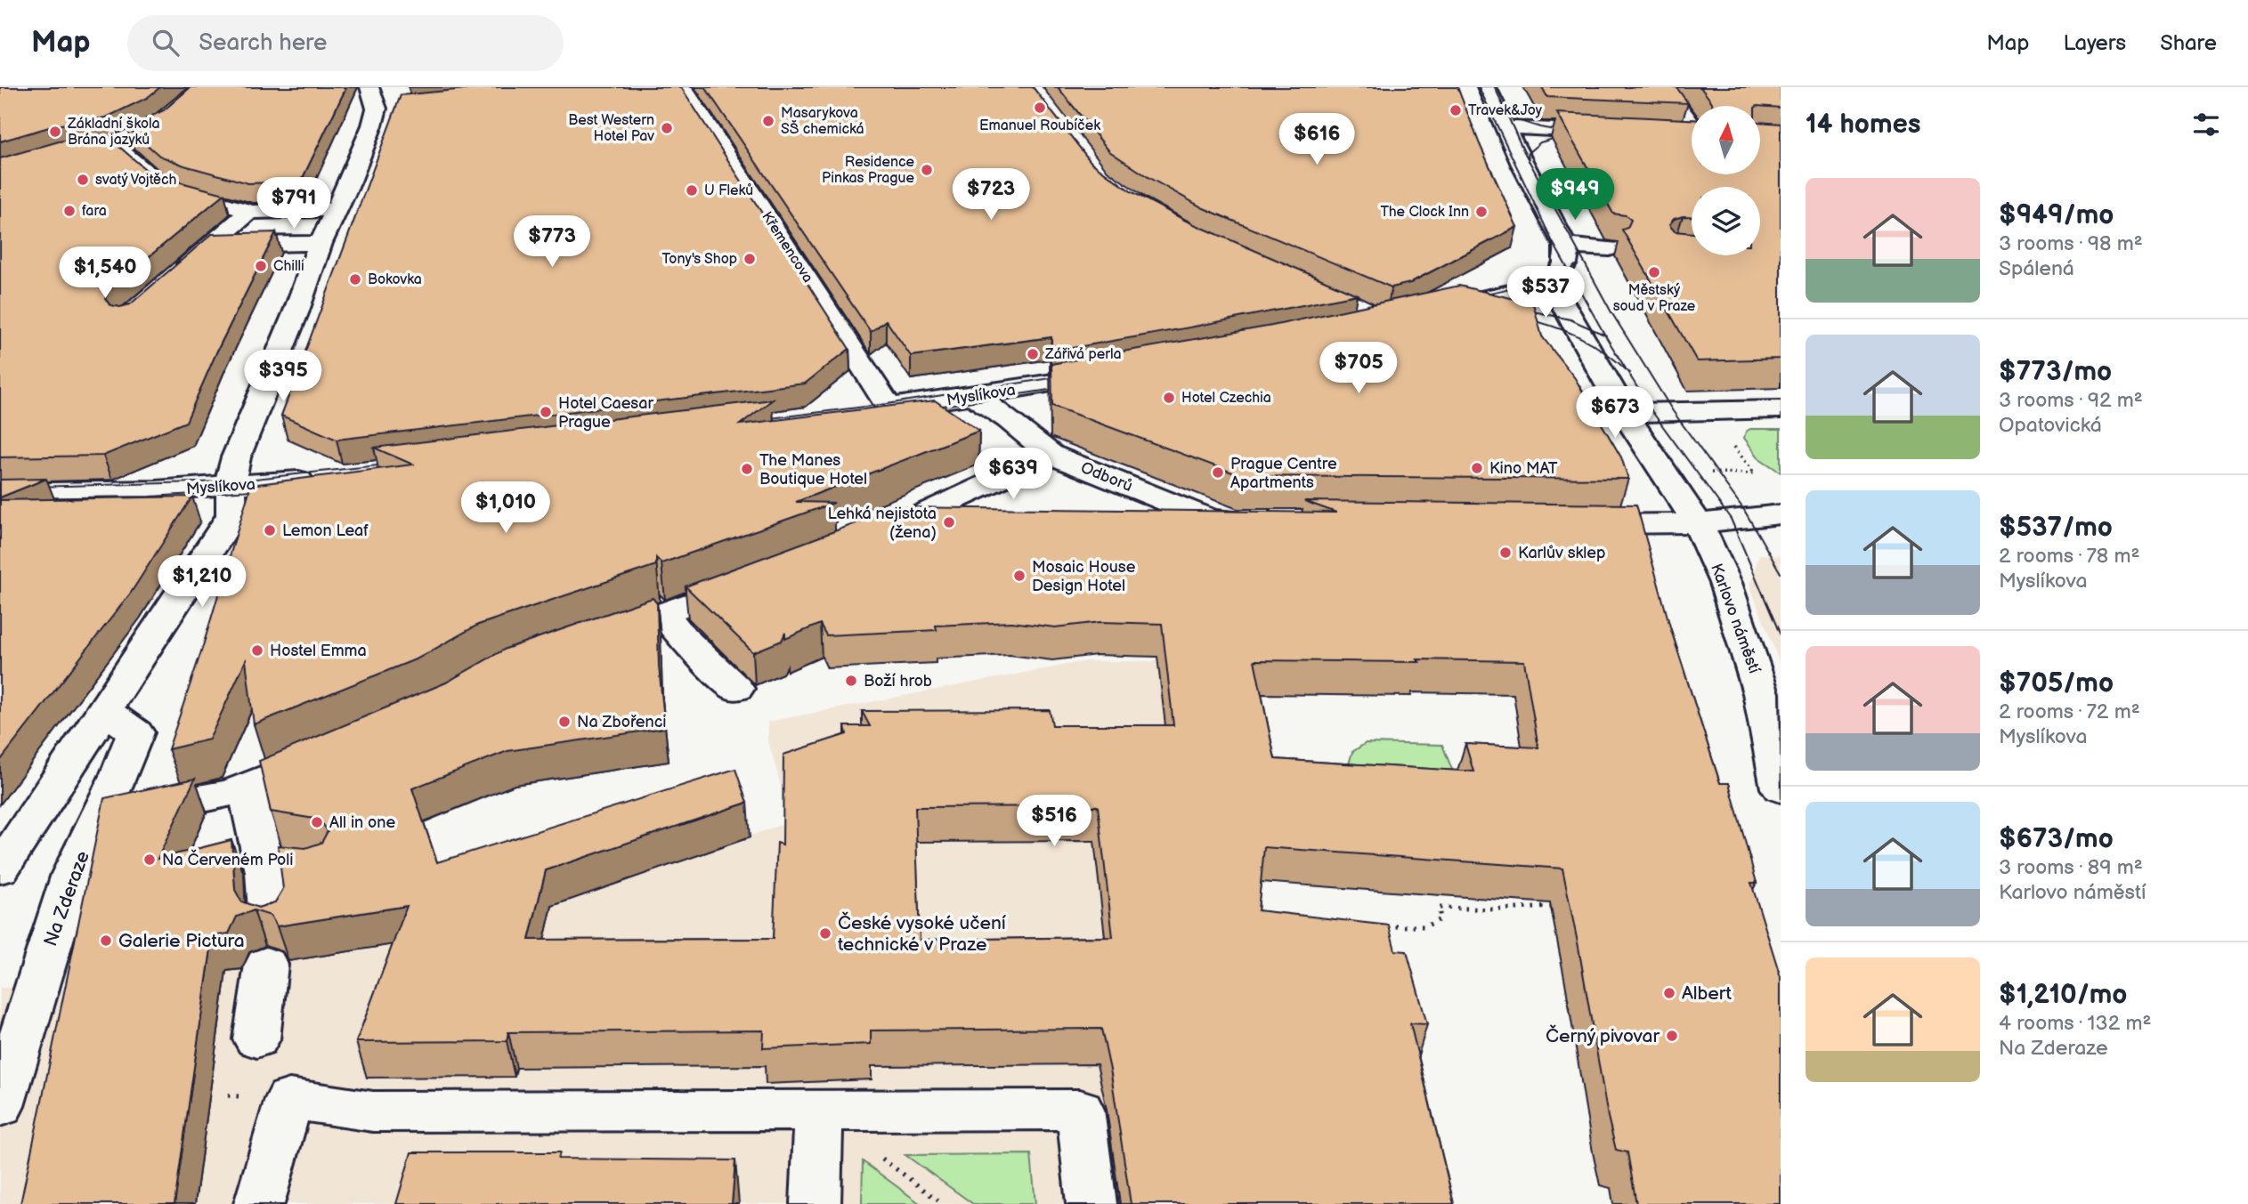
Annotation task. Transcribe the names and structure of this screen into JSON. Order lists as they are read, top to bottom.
{
  "streets": {
    "street": [
      "Křemencova",
      "Myslíkova",
      "Odborů",
      "Karlovo náměstí",
      "Na Zderaze"
    ]
  },
  "crossings": [
    ["Křemencova", "Myslíkova"],
    ["Myslíkova", "Odborů"]
  ],
  "places": [
    "Emanuel Roubíček",
    "Travek&Joy",
    "Masarykova SŠ chemická",
    "Best Western Hotel Pav",
    "Základní škola Brána jazyků",
    "Residence Pinkas Prague",
    "svatý Vojtěch",
    "U Fleků",
    "fara",
    "The Clock Inn",
    "Tony's Shop",
    "Chilli",
    "Městský soud v Praze",
    "Bokovka",
    "Zářivá perla",
    "Hotel Czechia",
    "Hotel Caesar Prague",
    "Kino MAT",
    "The Manes Boutique Hotel",
    "Prague Centre Apartments",
    "Lehká nejistota (žena)",
    "Lemon Leaf",
    "Karlův sklep",
    "Mosaic House Design Hotel",
    "Hostel Emma",
    "Boží hrob",
    "Na Zbořenci",
    "All in one",
    "Na Červeném Poli",
    "České vysoké učení technické v Praze",
    "Galerie Pictura",
    "Albert",
    "Černý pivovar"
  ],
  "north": "top",
  "page": {
    "header": "Map",
    "search": "Search here",
    "nav": ["Map", "Layers", "Share"],
    "heading": "14 homes",
    "price": [
      "$616",
      "$723",
      "$949",
      "$791",
      "$773",
      "$1,540",
      "$537",
      "$705",
      "$395",
      "$673",
      "$639",
      "$1,010",
      "$1,210",
      "$516"
    ],
    "list": [
      {
        "name": "$949/mo",
        "note": "3 rooms · 98 m² · Spálená"
      },
      {
        "name": "$773/mo",
        "note": "3 rooms · 92 m² · Opatovická"
      },
      {
        "name": "$537/mo",
        "note": "2 rooms · 78 m² · Myslíkova"
      },
      {
        "name": "$705/mo",
        "note": "2 rooms · 72 m² · Myslíkova"
      },
      {
        "name": "$673/mo",
        "note": "3 rooms · 89 m² · Karlovo náměstí"
      },
      {
        "name": "$1,210/mo",
        "note": "4 rooms · 132 m² · Na Zderaze"
      }
    ]
  }
}
